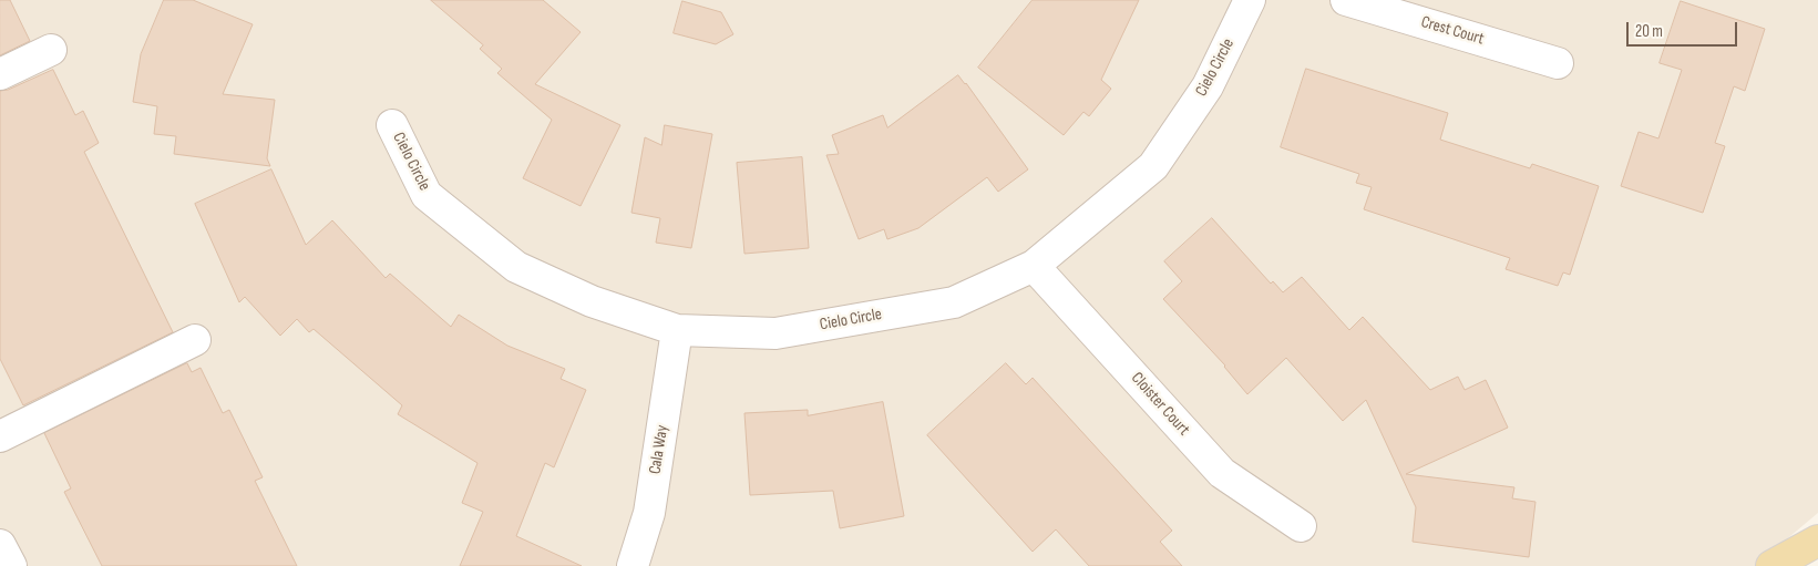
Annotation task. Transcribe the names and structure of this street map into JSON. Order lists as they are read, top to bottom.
{
  "streets": {
    "street": [
      "Crest Court",
      "Cielo Circle",
      "Cloister Court",
      "Cala Way"
    ]
  },
  "crossings": [
    ["Cielo Circle", "Cloister Court"],
    ["Cielo Circle", "Cala Way"]
  ],
  "scale_bar": "20 m"
}
